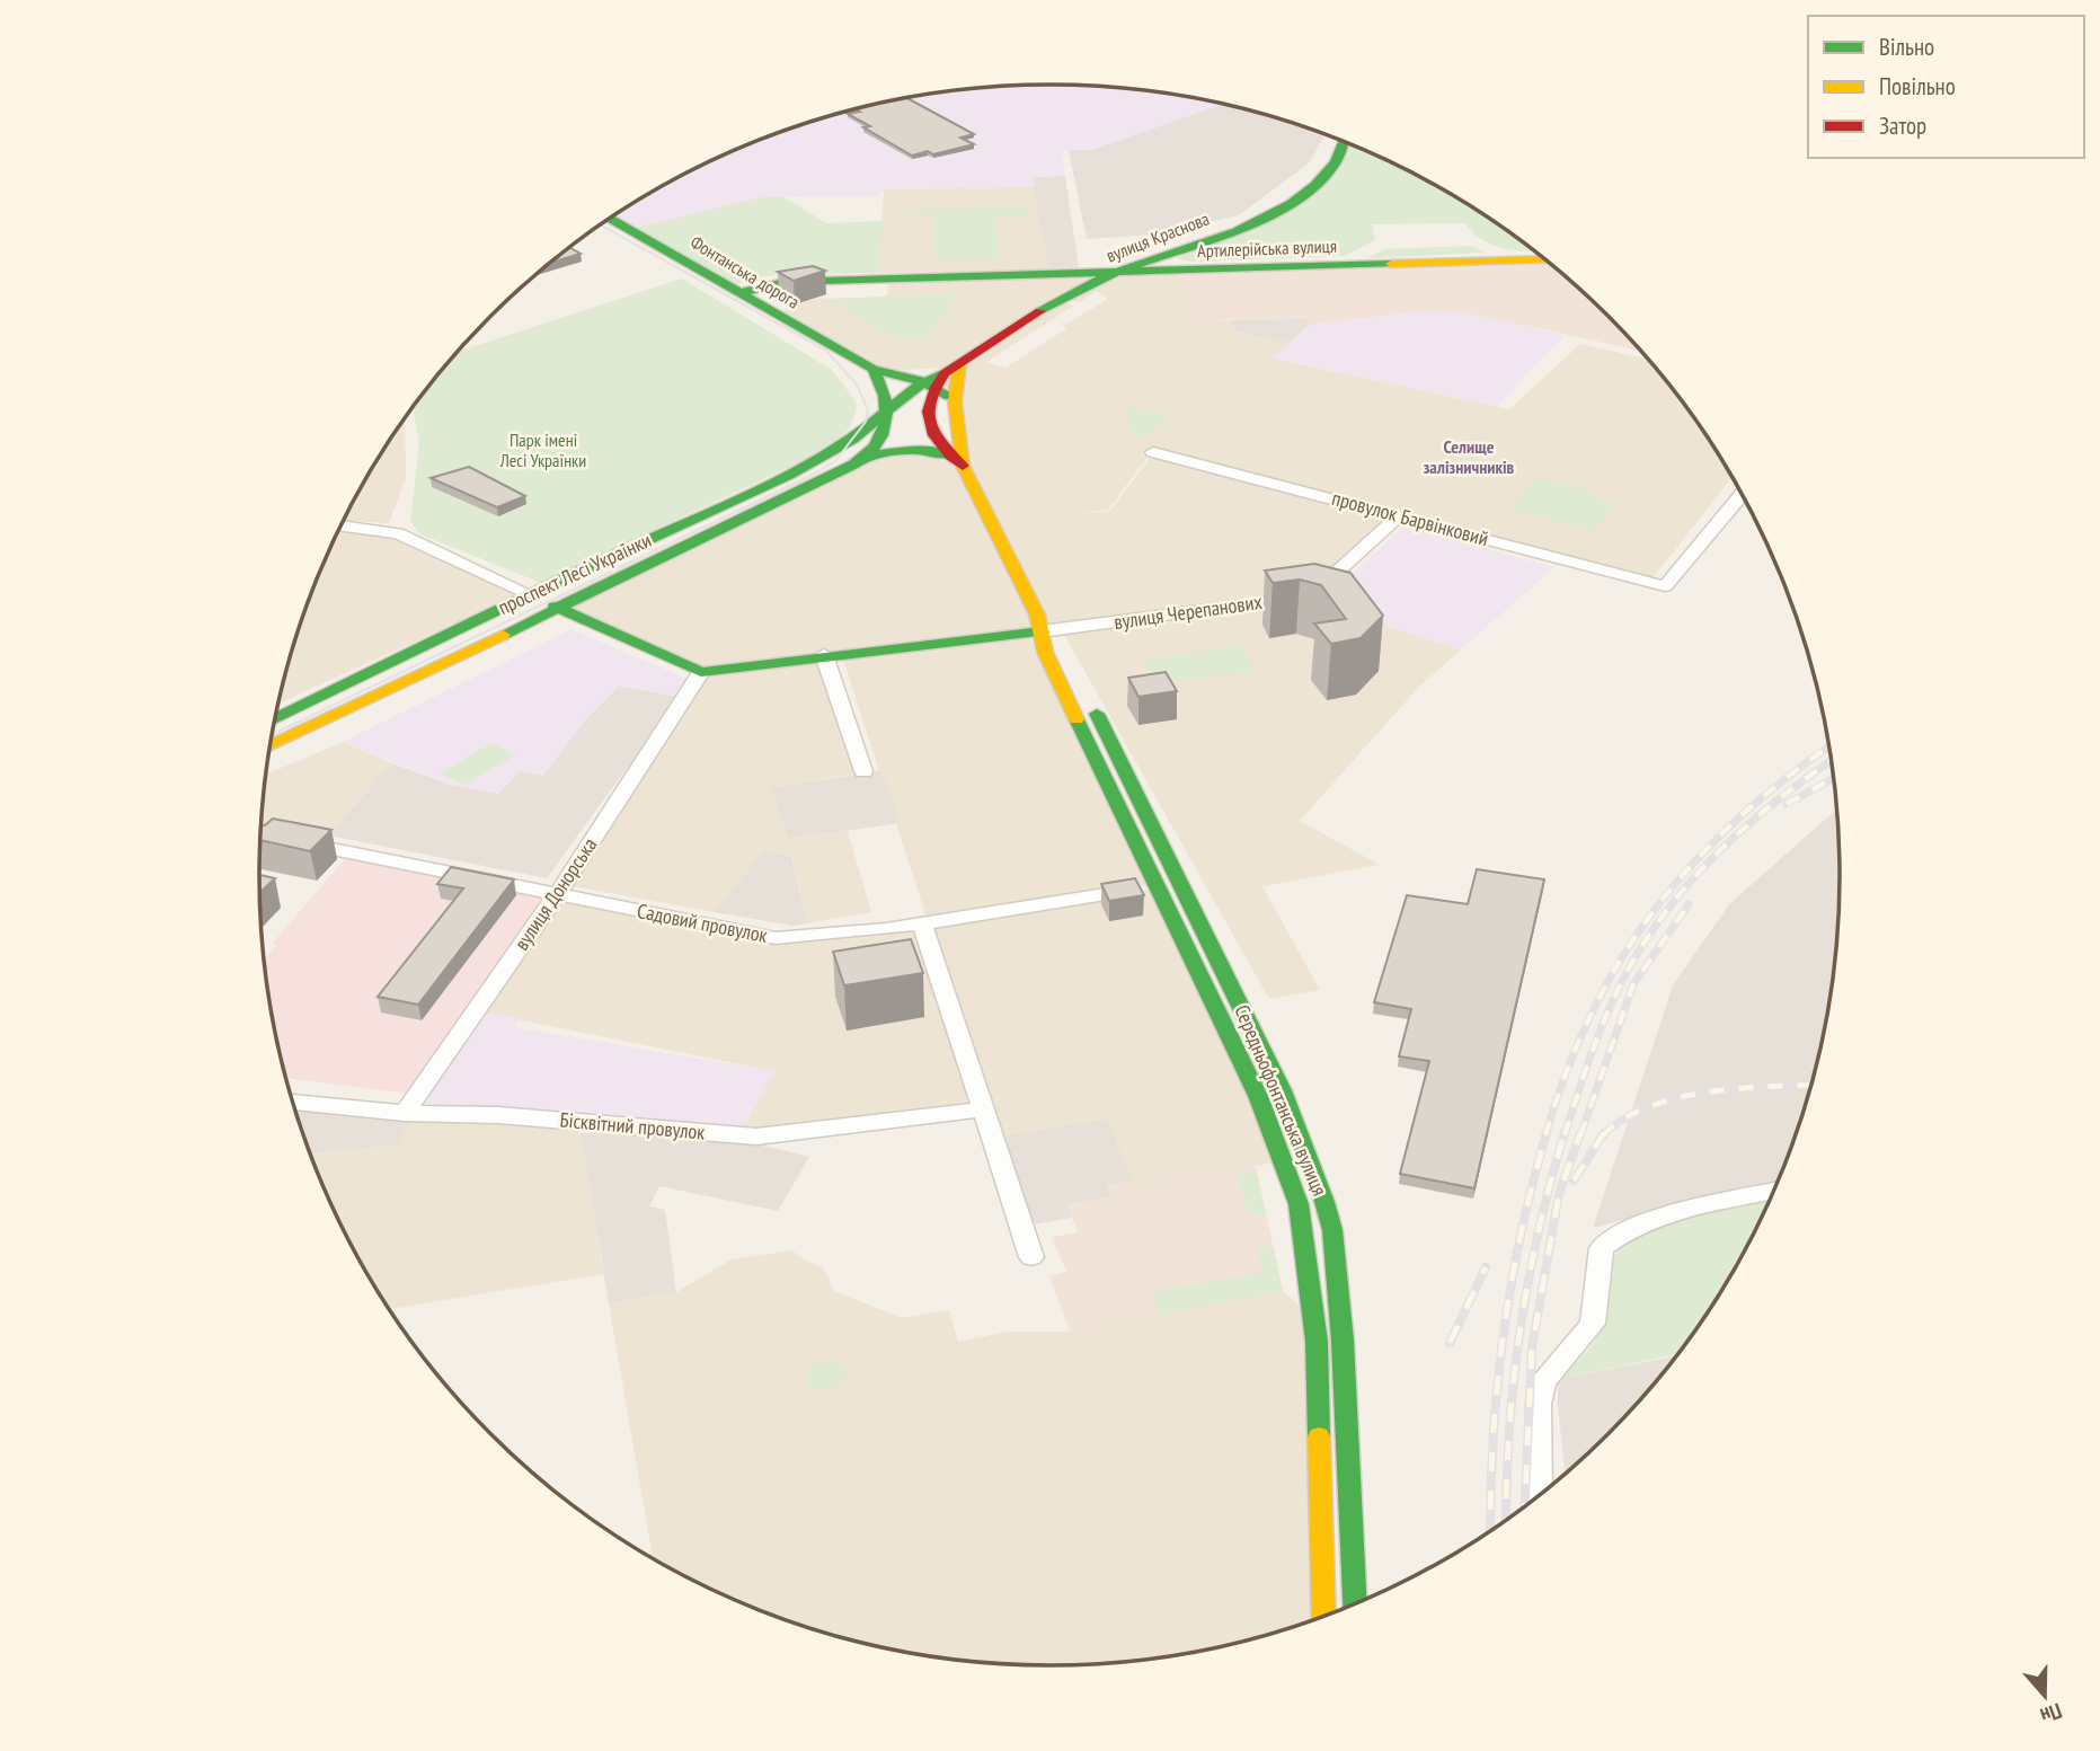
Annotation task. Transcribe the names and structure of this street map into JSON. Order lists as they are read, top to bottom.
{
  "streets": {
    "main road": [
      "вулиця Краснова",
      "Артилерійська вулиця",
      "Фонтанська дорога",
      "проспект Лесі Українки",
      "Середньофонтанська вулиця"
    ],
    "street": [
      "провулок Барвінковий",
      "вулиця Черепанових",
      "вулиця Донорська",
      "Садовий провулок",
      "Бісквітний провулок"
    ]
  },
  "crossings": [
    ["вулиця Краснова", "Артилерійська вулиця"],
    ["вулиця Краснова", "проспект Лесі Українки"],
    ["вулиця Краснова", "Середньофонтанська вулиця"],
    ["Артилерійська вулиця", "Фонтанська дорога"],
    ["провулок Барвінковий", "вулиця Черепанових"],
    ["проспект Лесі Українки", "Середньофонтанська вулиця"],
    ["вулиця Черепанових", "Середньофонтанська вулиця"],
    ["вулиця Донорська", "Садовий провулок"],
    ["вулиця Донорська", "Бісквітний провулок"],
    ["Садовий провулок", "Середньофонтанська вулиця"]
  ],
  "districts": ["Селище залізничників"],
  "parks": ["Парк імені Лесі Українки"],
  "legend": ["Вільно", "Повільно", "Затор"],
  "north": "bottom"
}
